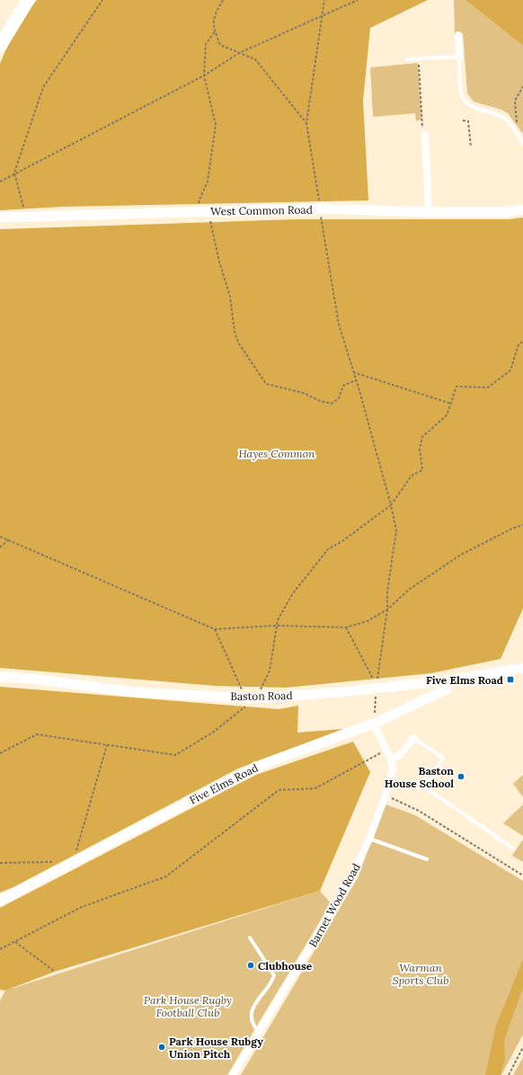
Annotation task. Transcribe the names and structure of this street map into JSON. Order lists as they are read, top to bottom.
{
  "streets": {
    "street": [
      "West Common Road",
      "Baston Road",
      "Five Elms Road",
      "Barnet Wood Road"
    ]
  },
  "crossings": [
    ["Baston Road", "Five Elms Road"],
    ["Five Elms Road", "Barnet Wood Road"]
  ],
  "parks": ["Hayes Common", "Warman Sports Club", "Park House Rugby Football Club"],
  "places": {
    "transit": ["Five Elms Road"],
    "other": ["Baston House School", "Clubhouse", "Park House Rubgy Union Pitch"]
  }
}
